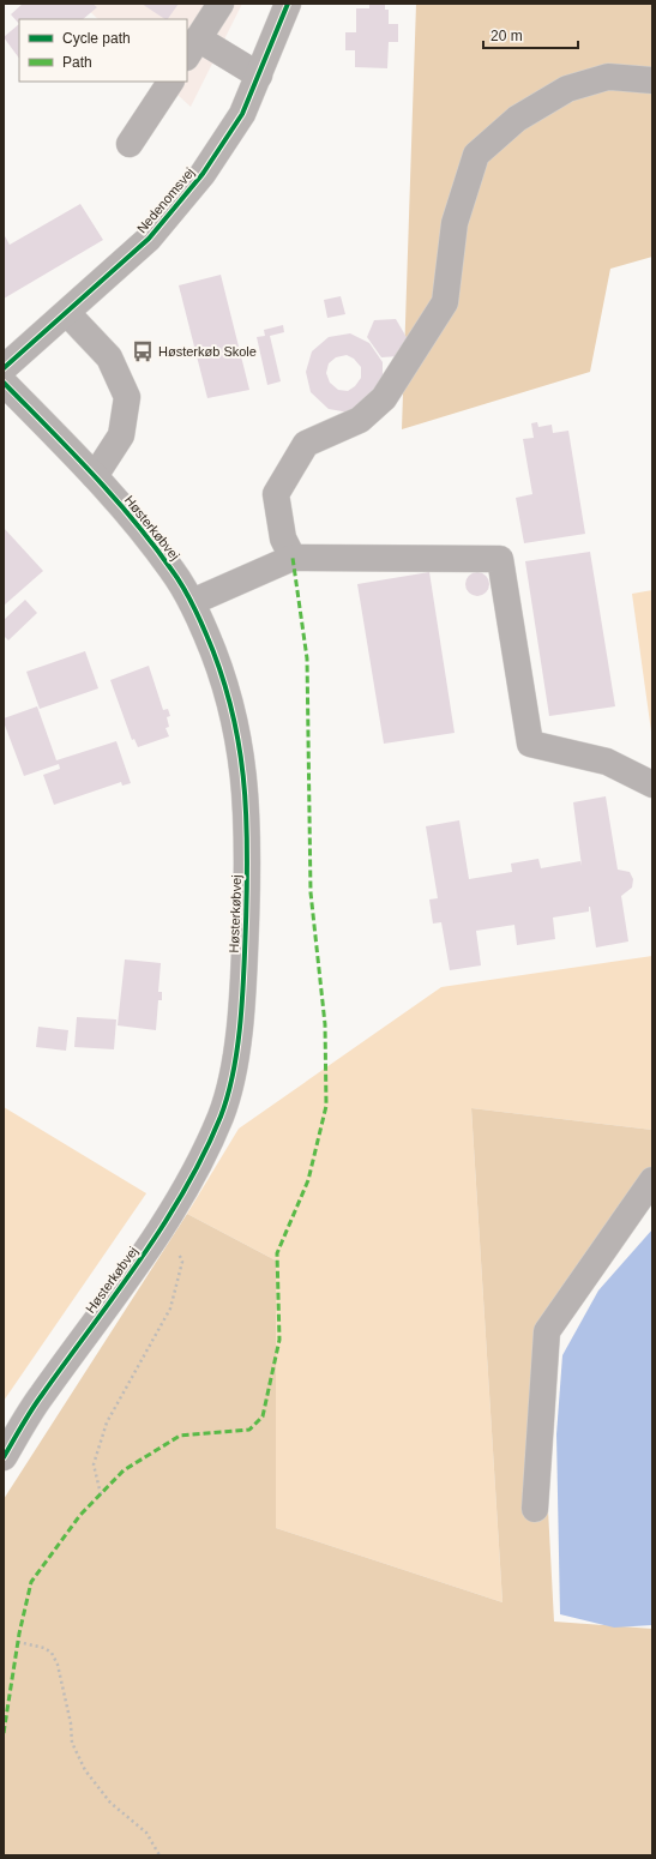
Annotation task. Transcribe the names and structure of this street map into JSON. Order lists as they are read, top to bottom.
{
  "streets": {
    "street": ["Nedenomsvej", "Høsterkøbvej"]
  },
  "places": {
    "bus stop": ["Høsterkøb Skole"]
  },
  "legend": ["Cycle path", "Path"],
  "scale_bar": "20 m"
}
